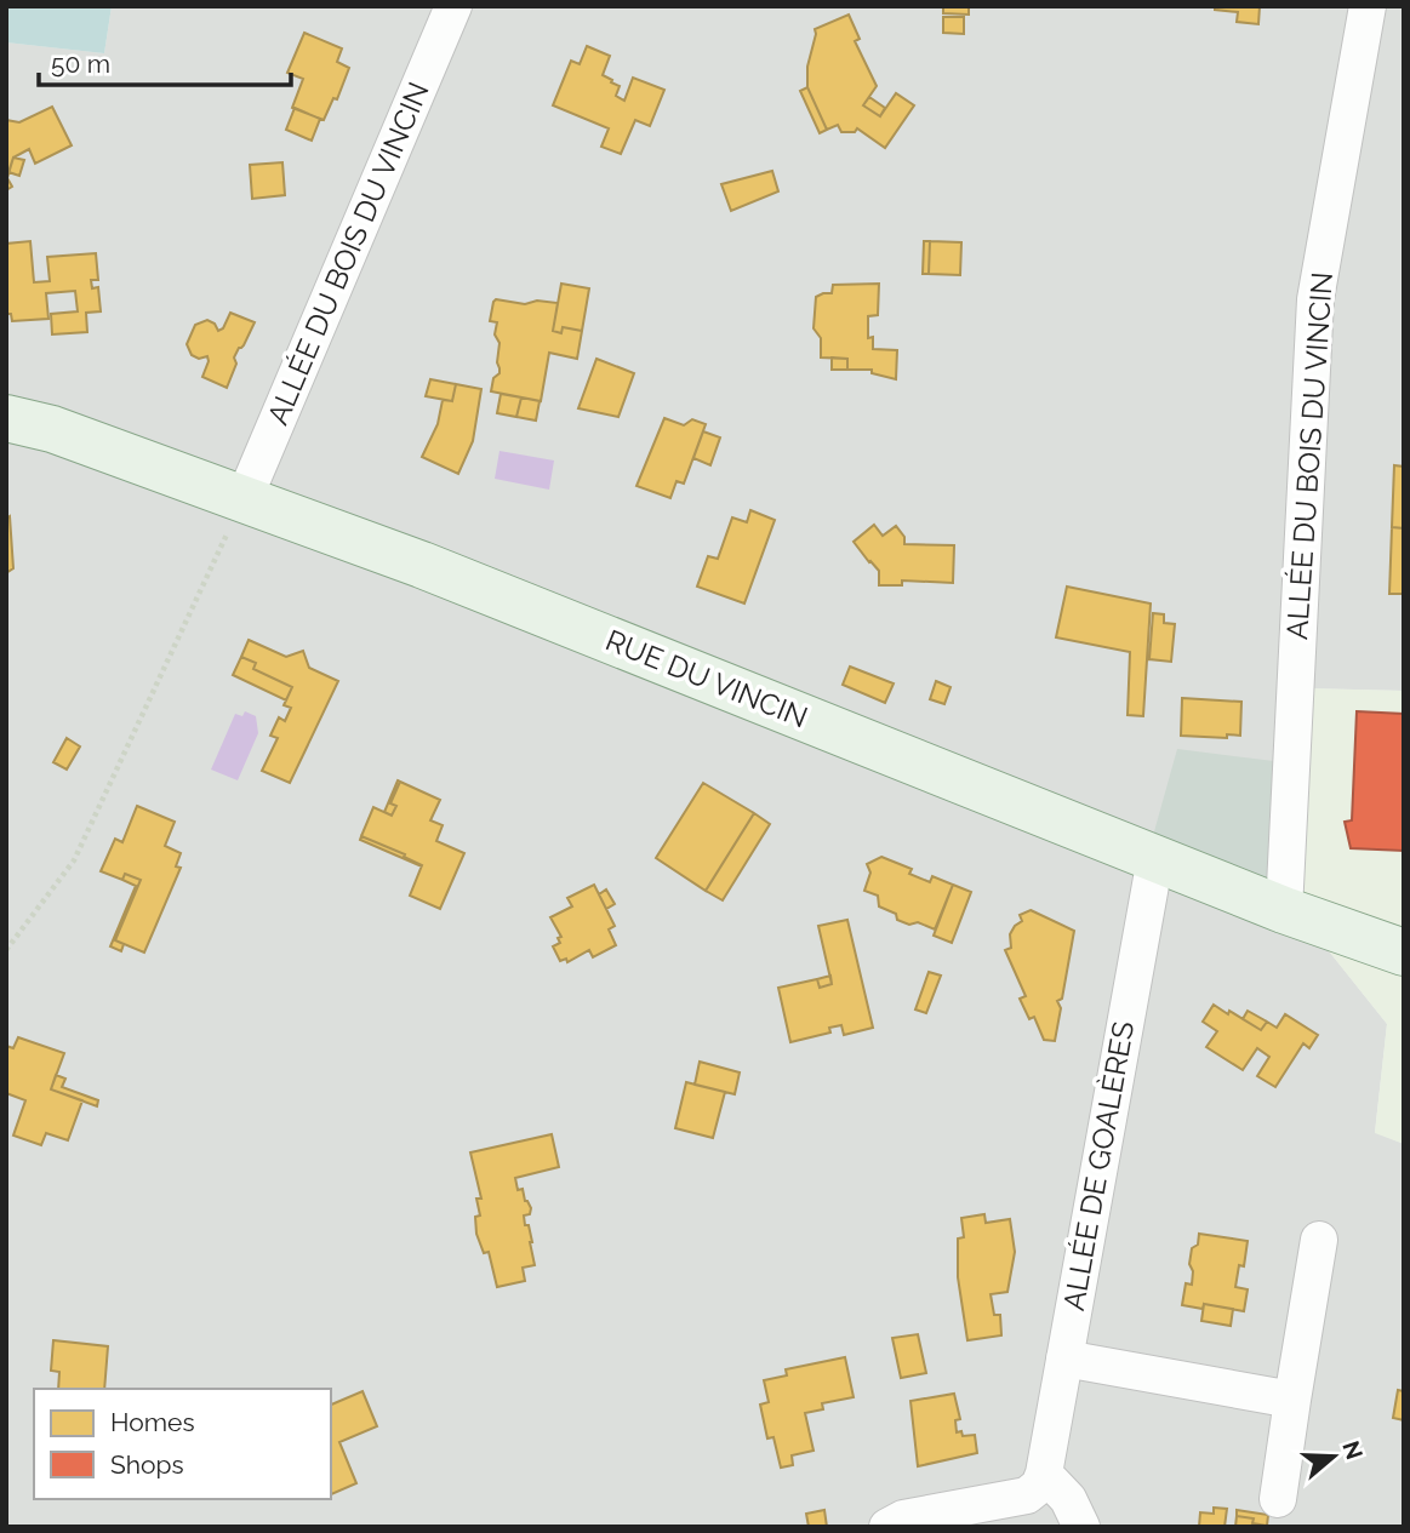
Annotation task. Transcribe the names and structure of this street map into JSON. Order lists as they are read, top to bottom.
{
  "streets": {
    "main road": ["RUE DU VINCIN"],
    "street": ["ALLÉE DU BOIS DU VINCIN", "ALLÉE DE GOALÈRES"]
  },
  "crossings": [
    ["ALLÉE DU BOIS DU VINCIN", "RUE DU VINCIN"],
    ["RUE DU VINCIN", "ALLÉE DE GOALÈRES"]
  ],
  "legend": ["Homes", "Shops"],
  "scale_bar": "50 m",
  "north": "right"
}
